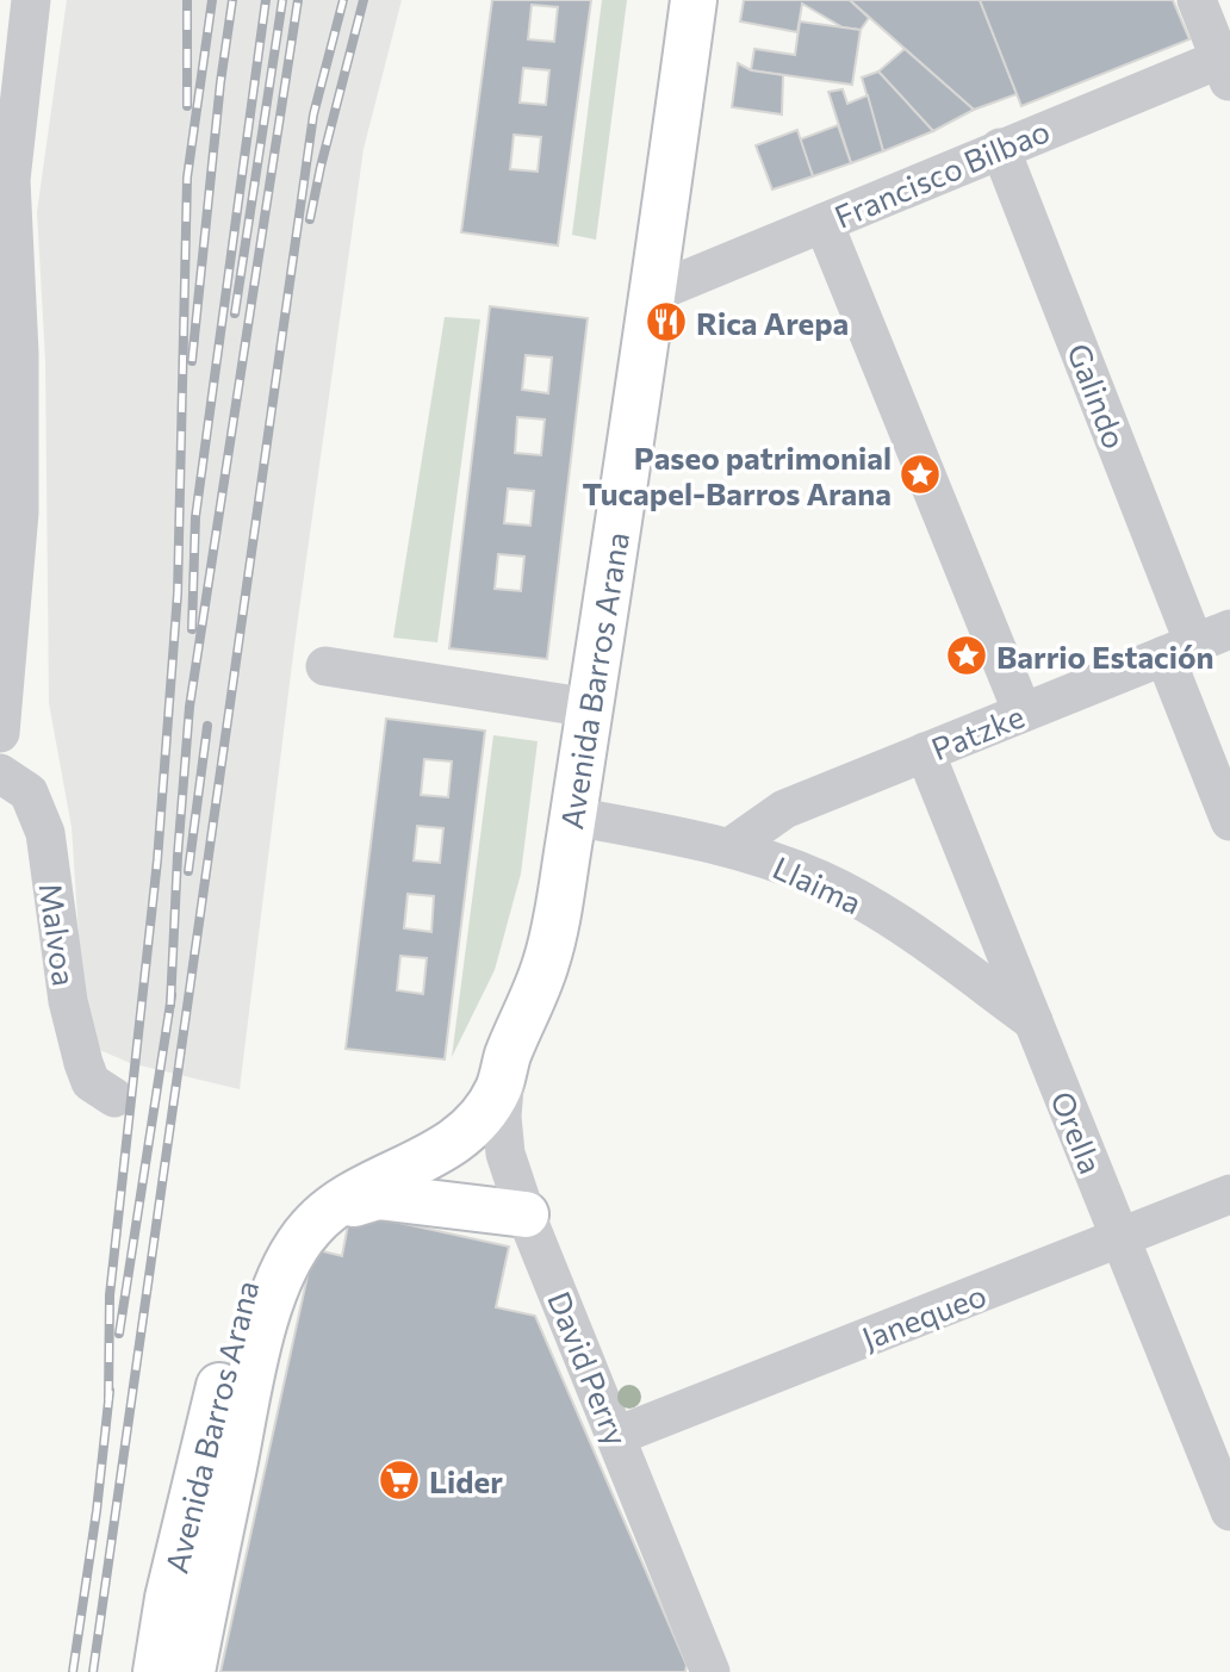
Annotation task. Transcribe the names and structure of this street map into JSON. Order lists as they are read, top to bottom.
{
  "streets": {
    "main road": ["Avenida Barros Arana"],
    "street": [
      "Francisco Bilbao",
      "Galindo",
      "Patzke",
      "Llaima",
      "Malvoa",
      "Orella",
      "Janequeo",
      "David Perry"
    ]
  },
  "crossings": [
    ["Francisco Bilbao", "Galindo"],
    ["Francisco Bilbao", "Avenida Barros Arana"],
    ["Galindo", "Patzke"],
    ["Avenida Barros Arana", "Llaima"],
    ["Avenida Barros Arana", "David Perry"],
    ["Patzke", "Llaima"],
    ["Patzke", "Orella"],
    ["Llaima", "Orella"],
    ["Orella", "Janequeo"],
    ["Janequeo", "David Perry"]
  ],
  "places": {
    "restaurant": ["Rica Arepa"],
    "place": ["Paseo patrimonial Tucapel-Barros Arana", "Barrio Estación"],
    "supermarket": ["Lider"]
  }
}
